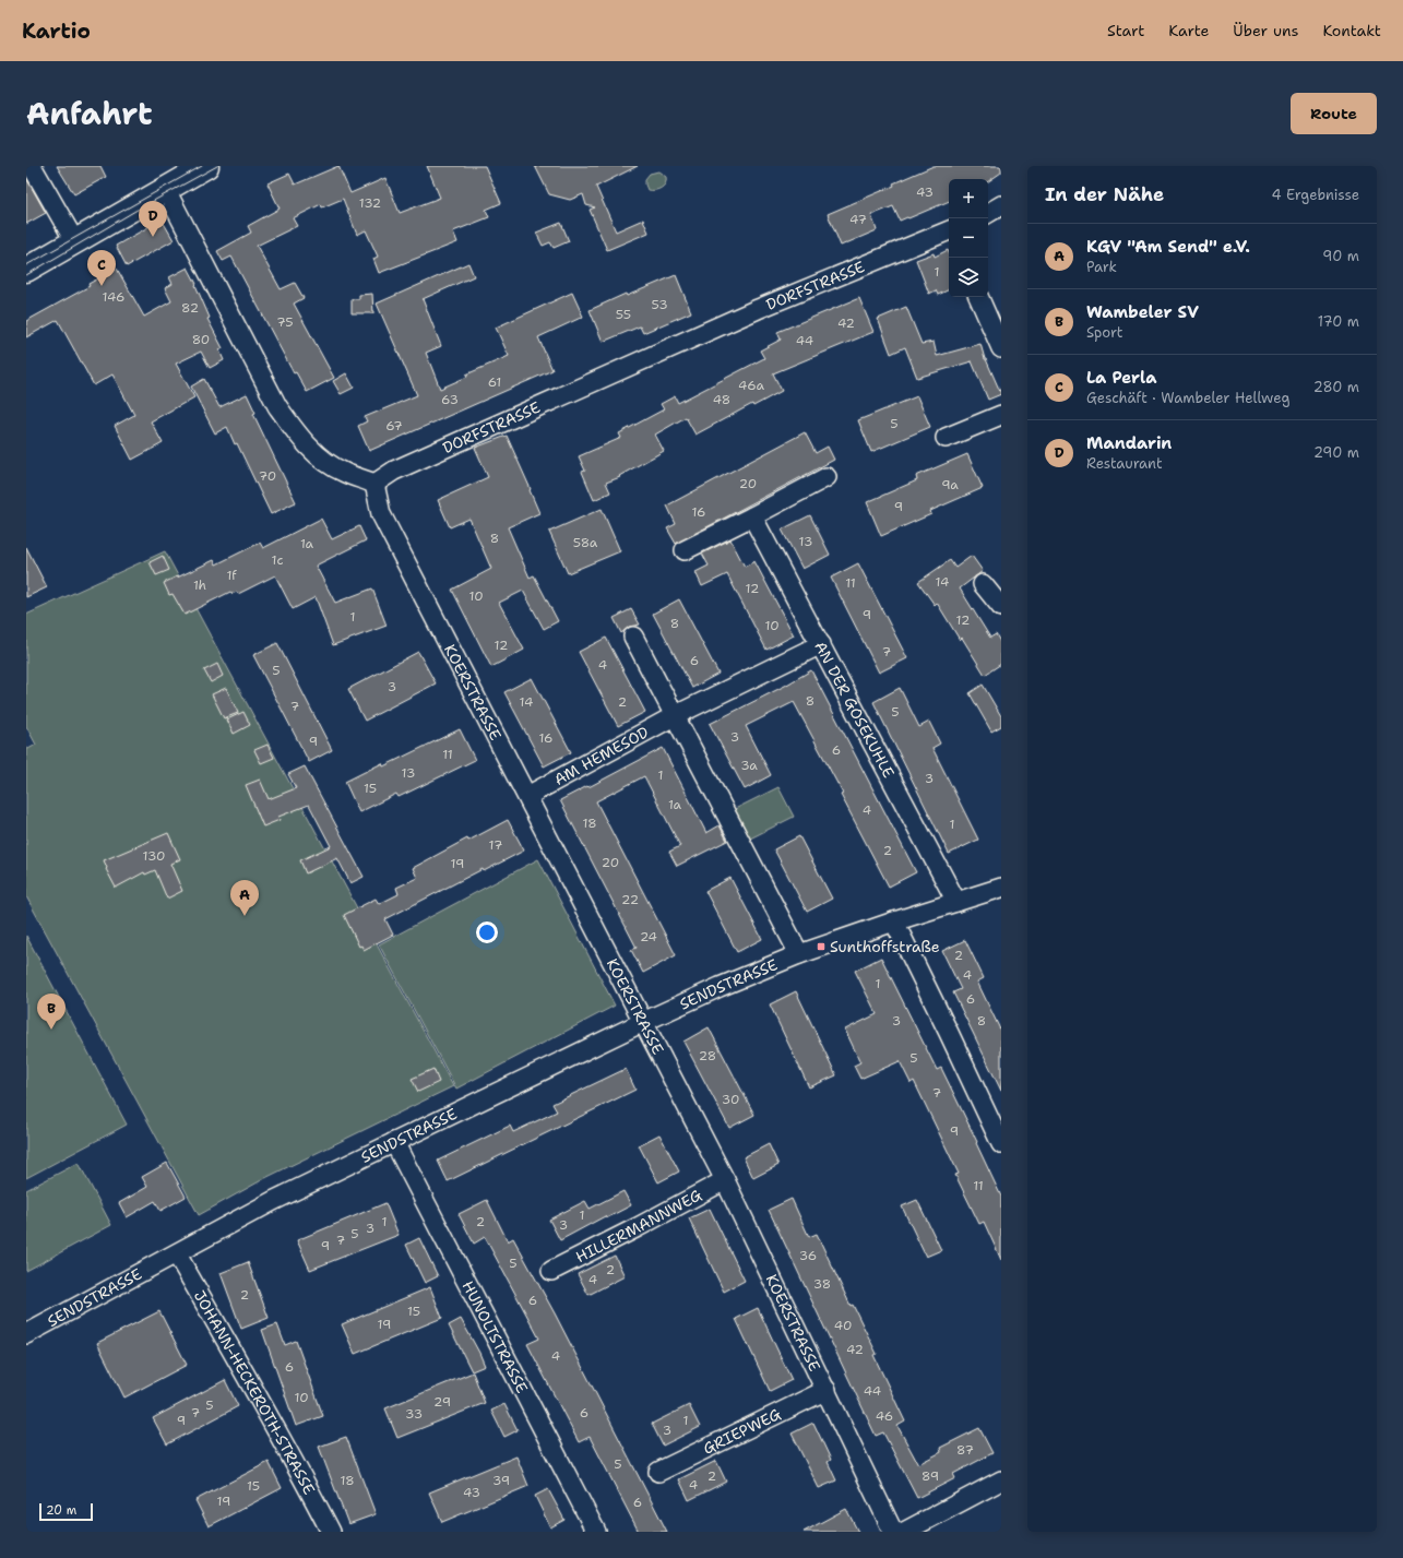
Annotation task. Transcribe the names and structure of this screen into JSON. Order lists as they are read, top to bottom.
{
  "streets": {
    "street": [
      "DORFSTRASSE",
      "KOERSTRASSE",
      "AN DER GOSEKUHLE",
      "AM HEMESOD",
      "SENDSTRASSE",
      "HILLERMANNWEG",
      "HUNOLTSTRASSE",
      "JOHANN-HECKEROTH-STRASSE",
      "GRIEPWEG"
    ]
  },
  "crossings": [
    ["DORFSTRASSE", "KOERSTRASSE"],
    ["KOERSTRASSE", "AM HEMESOD"],
    ["KOERSTRASSE", "SENDSTRASSE"],
    ["KOERSTRASSE", "HILLERMANNWEG"],
    ["KOERSTRASSE", "GRIEPWEG"],
    ["AN DER GOSEKUHLE", "AM HEMESOD"],
    ["AN DER GOSEKUHLE", "SENDSTRASSE"],
    ["SENDSTRASSE", "HUNOLTSTRASSE"],
    ["SENDSTRASSE", "JOHANN-HECKEROTH-STRASSE"]
  ],
  "places": {
    "transit": ["Sunthoffstraße"]
  },
  "house_numbers": [
    "43",
    "132",
    "47",
    "1",
    "146",
    "53",
    "82",
    "55",
    "75",
    "42",
    "80",
    "44",
    "61",
    "46a",
    "63",
    "48",
    "5",
    "67",
    "70",
    "20",
    "9a",
    "9",
    "16",
    "8",
    "13",
    "58a",
    "1a",
    "1c",
    "1f",
    "14",
    "11",
    "1h",
    "12",
    "10",
    "9",
    "1",
    "12",
    "8",
    "10",
    "12",
    "7",
    "6",
    "4",
    "5",
    "3",
    "8",
    "14",
    "2",
    "7",
    "5",
    "3",
    "16",
    "9",
    "6",
    "11",
    "3a",
    "13",
    "1",
    "3",
    "15",
    "1a",
    "4",
    "18",
    "1",
    "17",
    "2",
    "130",
    "20",
    "19",
    "22",
    "24",
    "2",
    "4",
    "1",
    "6",
    "3",
    "8",
    "28",
    "5",
    "7",
    "30",
    "9",
    "11",
    "1",
    "1",
    "2",
    "3",
    "3",
    "5",
    "7",
    "9",
    "36",
    "5",
    "2",
    "4",
    "38",
    "2",
    "6",
    "15",
    "19",
    "40",
    "42",
    "4",
    "6",
    "44",
    "10",
    "29",
    "5",
    "7",
    "6",
    "33",
    "46",
    "9",
    "1",
    "3",
    "87",
    "5",
    "2",
    "89",
    "18",
    "39",
    "4",
    "15",
    "43",
    "19",
    "6"
  ],
  "scale_bar": "20 m",
  "page": {
    "header": "Kartio",
    "nav": [
      "Start",
      "Karte",
      "Über uns",
      "Kontakt"
    ],
    "title": "Anfahrt",
    "buttons": "Route",
    "heading": ["In der Nähe", "4 Ergebnisse"],
    "map_buttons": ["+", "−"],
    "pins": [
      "D",
      "C",
      "A",
      "B"
    ],
    "list": [
      {
        "mark": "A",
        "name": "KGV \"Am Send\" e.V.",
        "note": "Park",
        "value": "90 m"
      },
      {
        "mark": "B",
        "name": "Wambeler SV",
        "note": "Sport",
        "value": "170 m"
      },
      {
        "mark": "C",
        "name": "La Perla",
        "note": "Geschäft · Wambeler Hellweg",
        "value": "280 m"
      },
      {
        "mark": "D",
        "name": "Mandarin",
        "note": "Restaurant",
        "value": "290 m"
      }
    ],
    "scale": "20 m"
  }
}
